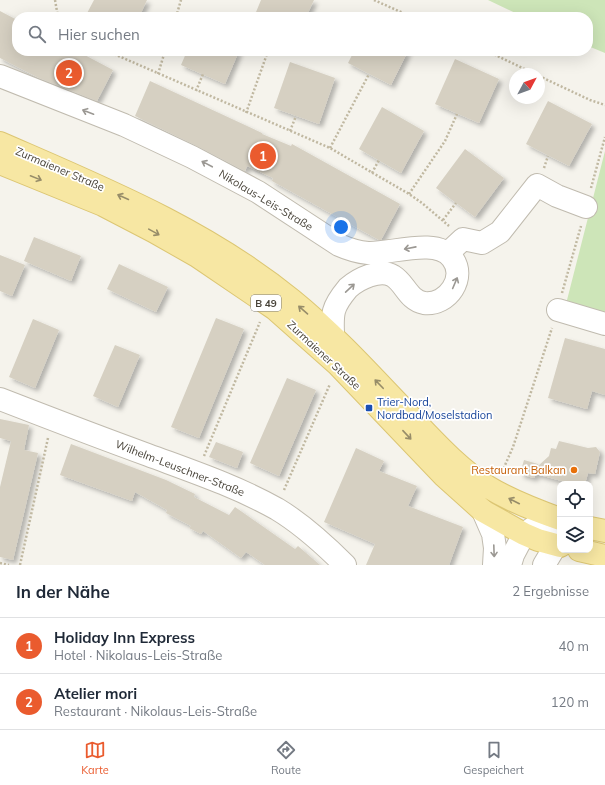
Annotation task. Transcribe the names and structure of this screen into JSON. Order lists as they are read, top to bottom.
{
  "streets": {
    "main road": ["Zurmaiener Straße", "B 49"],
    "street": ["Nikolaus-Leis-Straße", "Wilhelm-Leuschner-Straße"]
  },
  "one_way": ["Nikolaus-Leis-Straße"],
  "places": {
    "transit": ["Trier-Nord, Nordbad/Moselstadion"],
    "other": ["Restaurant Balkan"]
  },
  "north": "top right",
  "page": {
    "search": "Hier suchen",
    "pins": ["2", "1"],
    "heading": ["In der Nähe", "2 Ergebnisse"],
    "list": [
      {
        "mark": "1",
        "name": "Holiday Inn Express",
        "note": "Hotel · Nikolaus-Leis-Straße",
        "value": "40 m"
      },
      {
        "mark": "2",
        "name": "Atelier mori",
        "note": "Restaurant · Nikolaus-Leis-Straße",
        "value": "120 m"
      }
    ],
    "nav": ["Karte", "Route", "Gespeichert"]
  }
}
